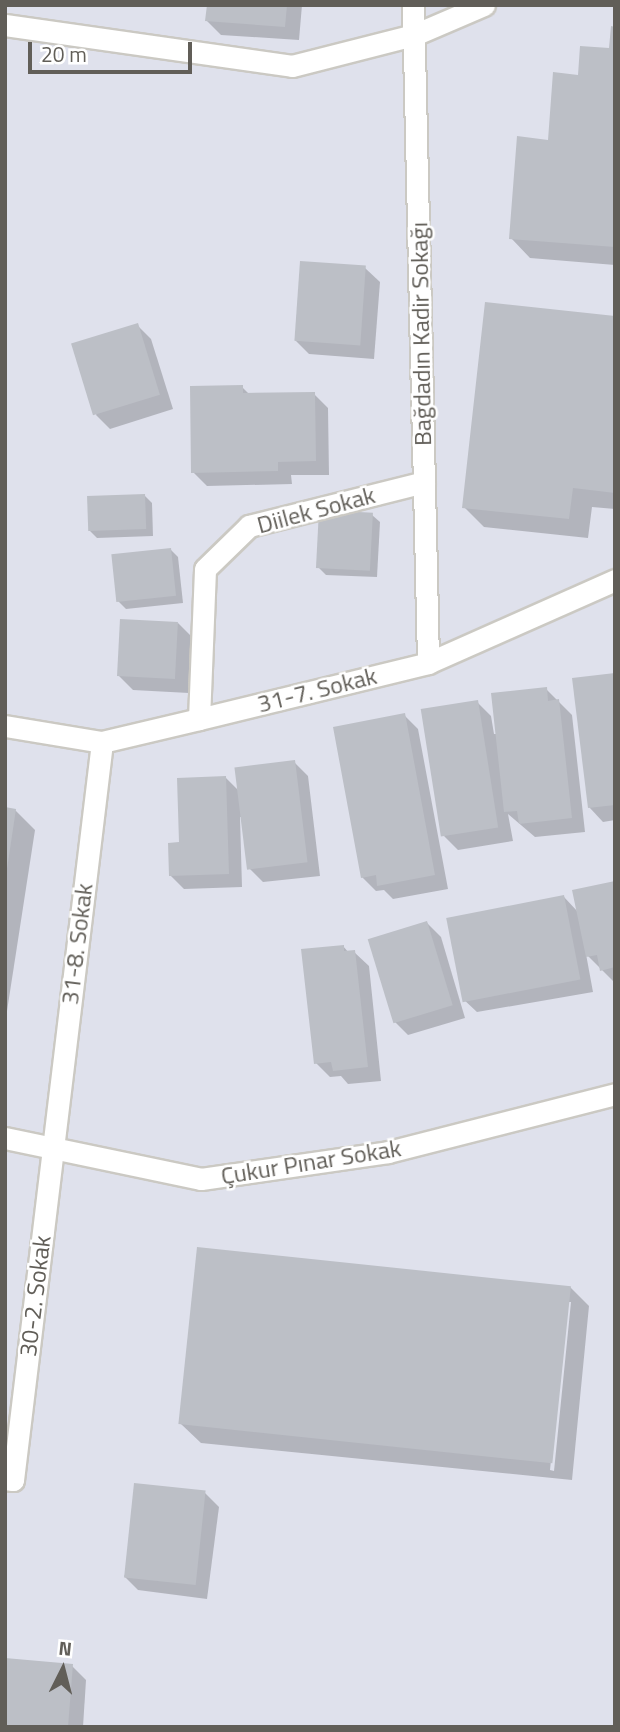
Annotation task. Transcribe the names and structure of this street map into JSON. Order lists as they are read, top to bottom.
{
  "streets": {
    "street": [
      "Bağdadın Kadir Sokağı",
      "Diilek Sokak",
      "31-7. Sokak",
      "31-8. Sokak",
      "Çukur Pınar Sokak",
      "30-2. Sokak"
    ]
  },
  "crossings": [
    ["Bağdadın Kadir Sokağı", "Diilek Sokak"],
    ["Bağdadın Kadir Sokağı", "31-7. Sokak"],
    ["Diilek Sokak", "31-7. Sokak"],
    ["31-7. Sokak", "31-8. Sokak"],
    ["31-8. Sokak", "Çukur Pınar Sokak"],
    ["31-8. Sokak", "30-2. Sokak"],
    ["Çukur Pınar Sokak", "30-2. Sokak"]
  ],
  "scale_bar": "20 m",
  "north": "top"
}
